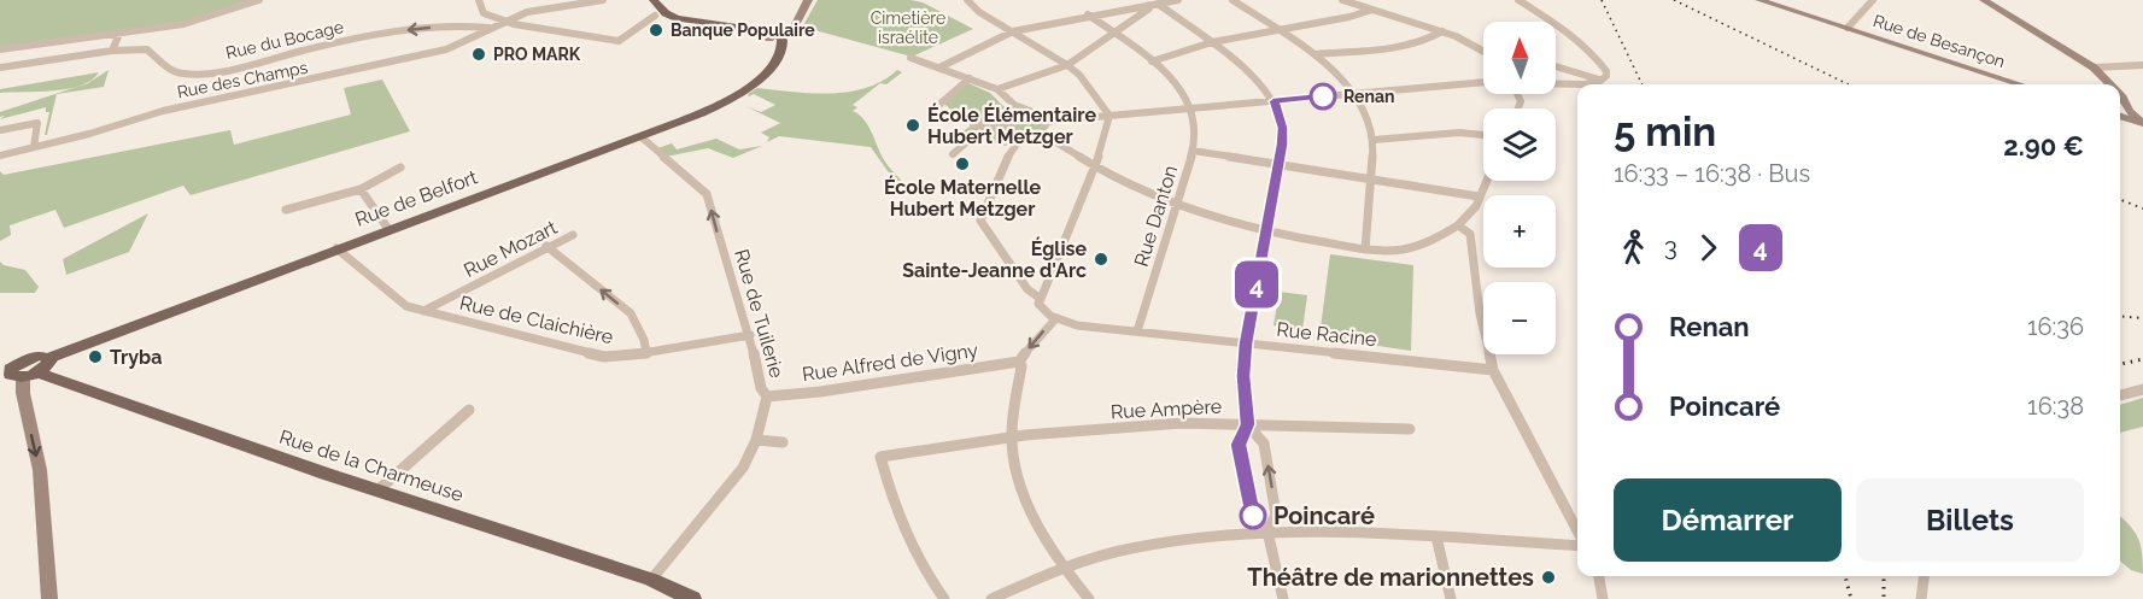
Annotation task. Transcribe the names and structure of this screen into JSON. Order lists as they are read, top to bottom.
{
  "streets": {
    "main road": ["Rue de Besançon", "Rue de Belfort", "Rue de la Charmeuse"],
    "street": [
      "Rue du Bocage",
      "Rue des Champs",
      "Rue Danton",
      "Rue Mozart",
      "Rue de Tuilerie",
      "Rue de Claichière",
      "Rue Racine",
      "Rue Alfred de Vigny",
      "Rue Ampère"
    ]
  },
  "crossings": [
    ["Rue du Bocage", "Rue des Champs"],
    ["Rue de Belfort", "Rue de Tuilerie"],
    ["Rue de Belfort", "Rue de Claichière"],
    ["Rue de Belfort", "Rue de la Charmeuse"],
    ["Rue Danton", "Rue Racine"],
    ["Rue Mozart", "Rue de Claichière"],
    ["Rue de Tuilerie", "Rue de Claichière"],
    ["Rue de Tuilerie", "Rue Alfred de Vigny"],
    ["Rue de Tuilerie", "Rue de la Charmeuse"]
  ],
  "one_way": ["Rue de Tuilerie"],
  "parks": ["Cimetière israélite"],
  "places": [
    "Banque Populaire",
    "PRO MARK",
    "Renan",
    "École Élémentaire Hubert Metzger",
    "École Maternelle Hubert Metzger",
    "Église Sainte-Jeanne d'Arc",
    "Tryba",
    "Poincaré",
    "Théâtre de marionnettes"
  ],
  "lines": ["bus line 4"],
  "north": "top",
  "page": {
    "on_map": "4",
    "map_buttons": ["+", "−"],
    "heading": ["5 min", "16:33 – 16:38 · Bus", "2.90 €"],
    "legs": ["3", "4"],
    "list": [
      {
        "name": "Renan",
        "value": "16:36"
      },
      {
        "name": "Poincaré",
        "value": "16:38"
      }
    ],
    "buttons": ["Démarrer", "Billets"]
  }
}
